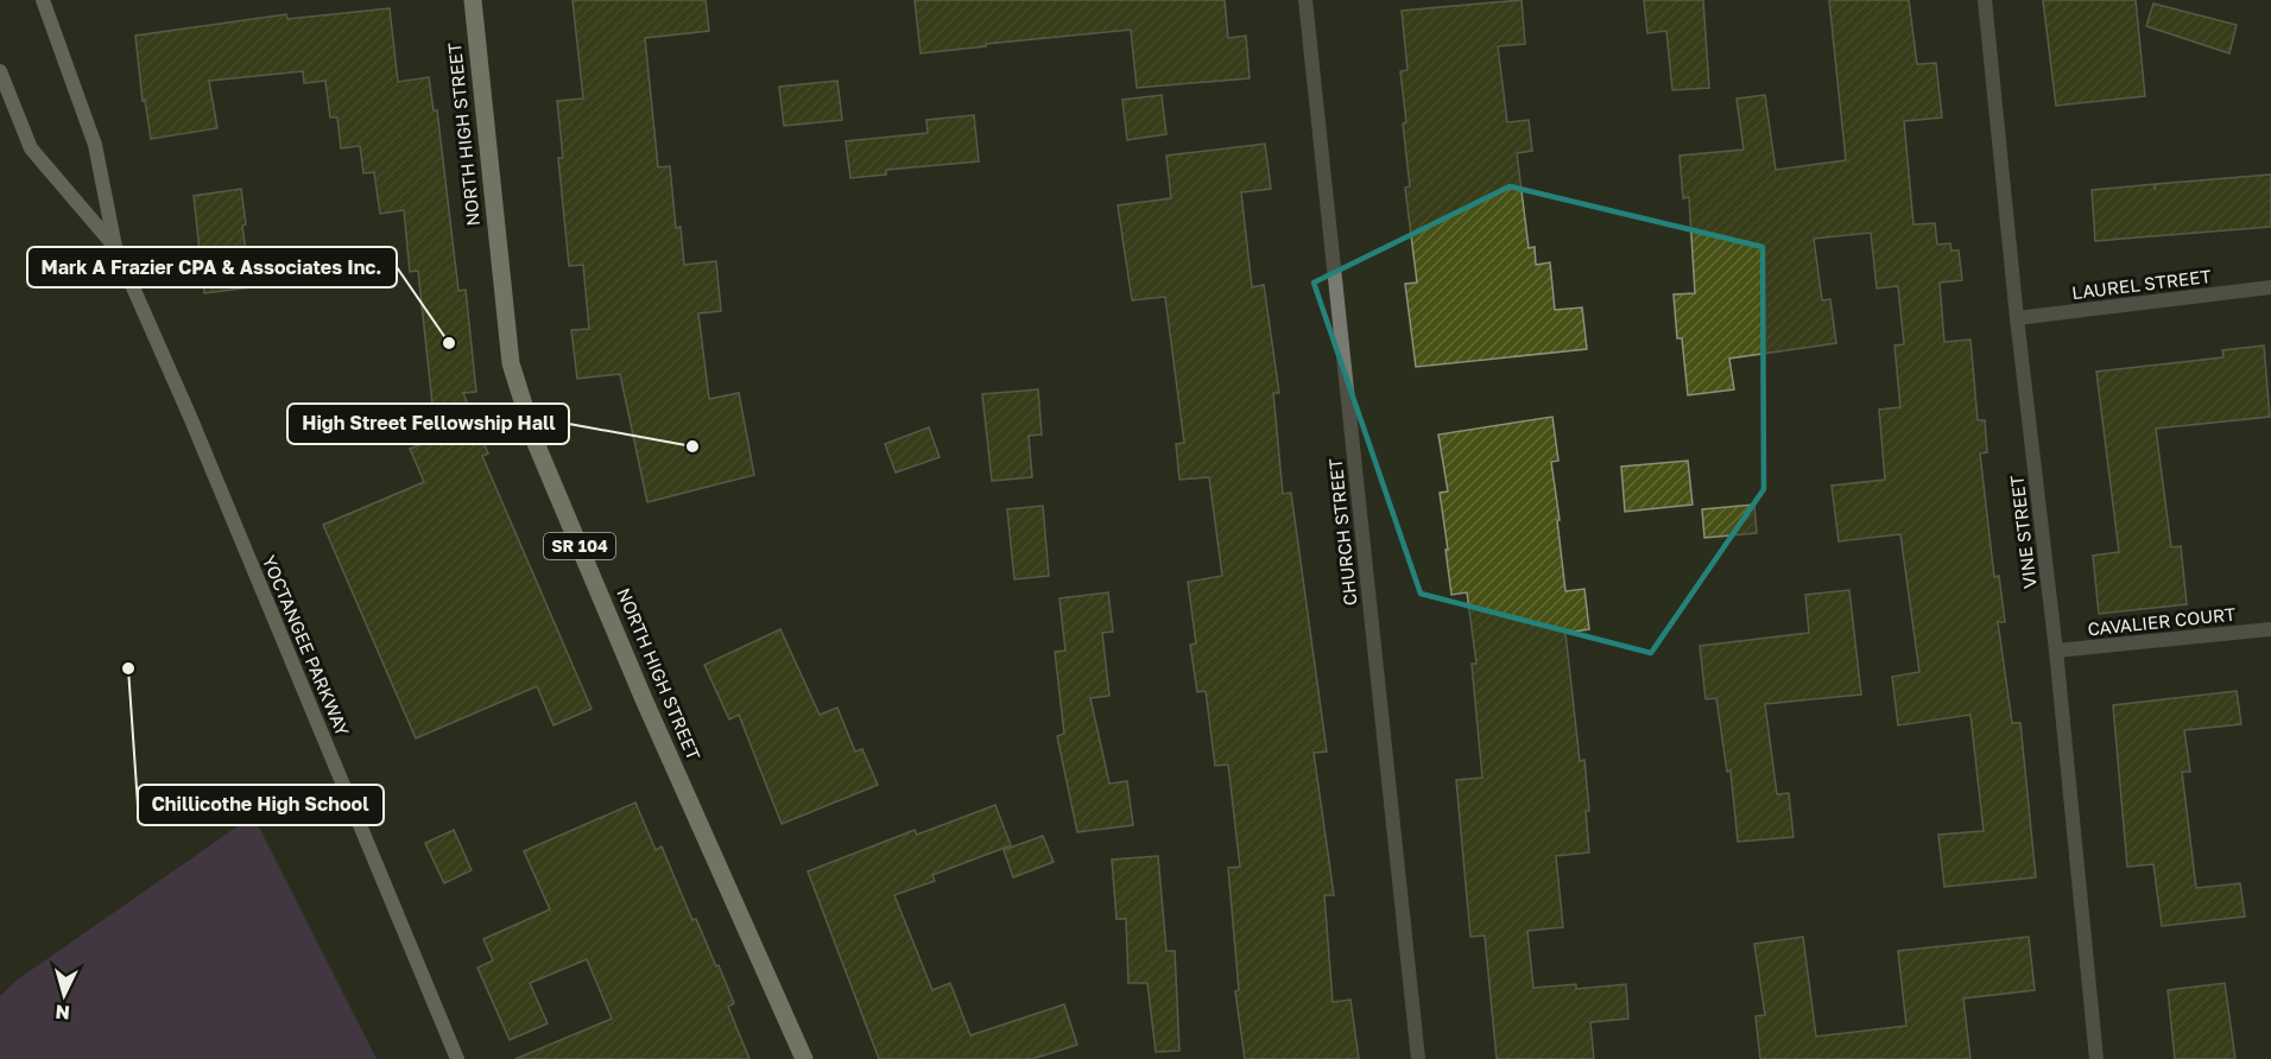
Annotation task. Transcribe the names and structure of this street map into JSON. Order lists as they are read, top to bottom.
{
  "streets": {
    "main road": ["NORTH HIGH STREET", "SR 104"],
    "street": [
      "LAUREL STREET",
      "CHURCH STREET",
      "VINE STREET",
      "CAVALIER COURT",
      "YOCTANGEE PARKWAY"
    ]
  },
  "crossings": [
    ["LAUREL STREET", "VINE STREET"],
    ["VINE STREET", "CAVALIER COURT"]
  ],
  "places": ["Mark A Frazier CPA & Associates Inc.", "High Street Fellowship Hall", "Chillicothe High School"],
  "north": "bottom"
}
